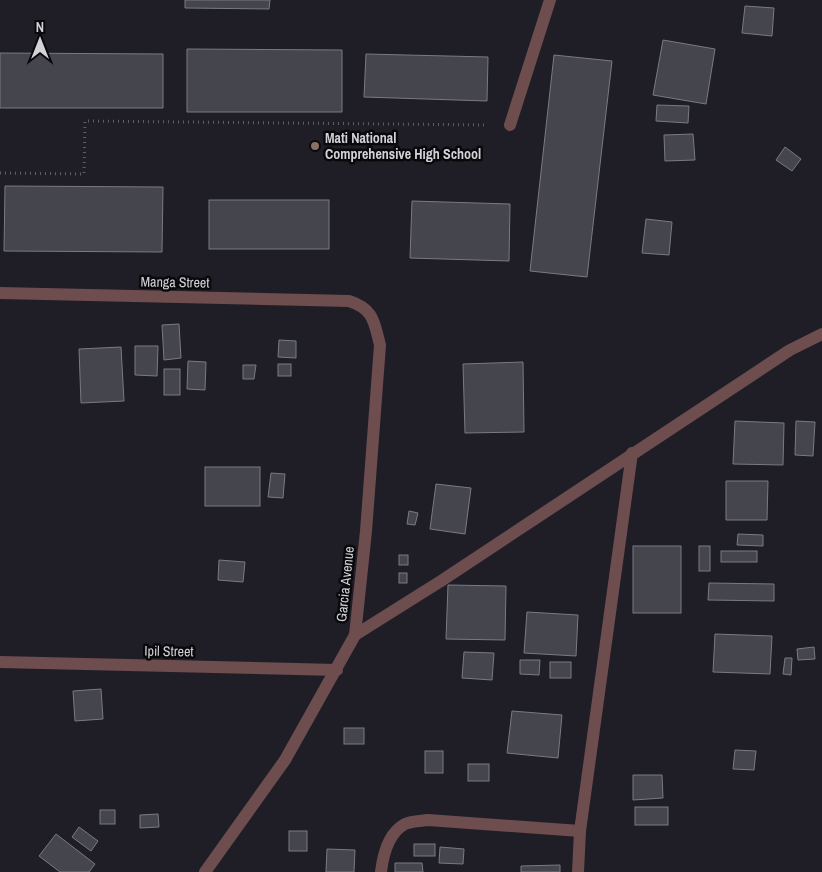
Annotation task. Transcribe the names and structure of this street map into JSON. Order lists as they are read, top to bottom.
{
  "streets": {
    "street": ["Manga Street", "Garcia Avenue", "Ipil Street"]
  },
  "crossings": [
    ["Manga Street", "Garcia Avenue"],
    ["Garcia Avenue", "Ipil Street"]
  ],
  "places": ["Mati National Comprehensive High School"],
  "north": "top"
}
